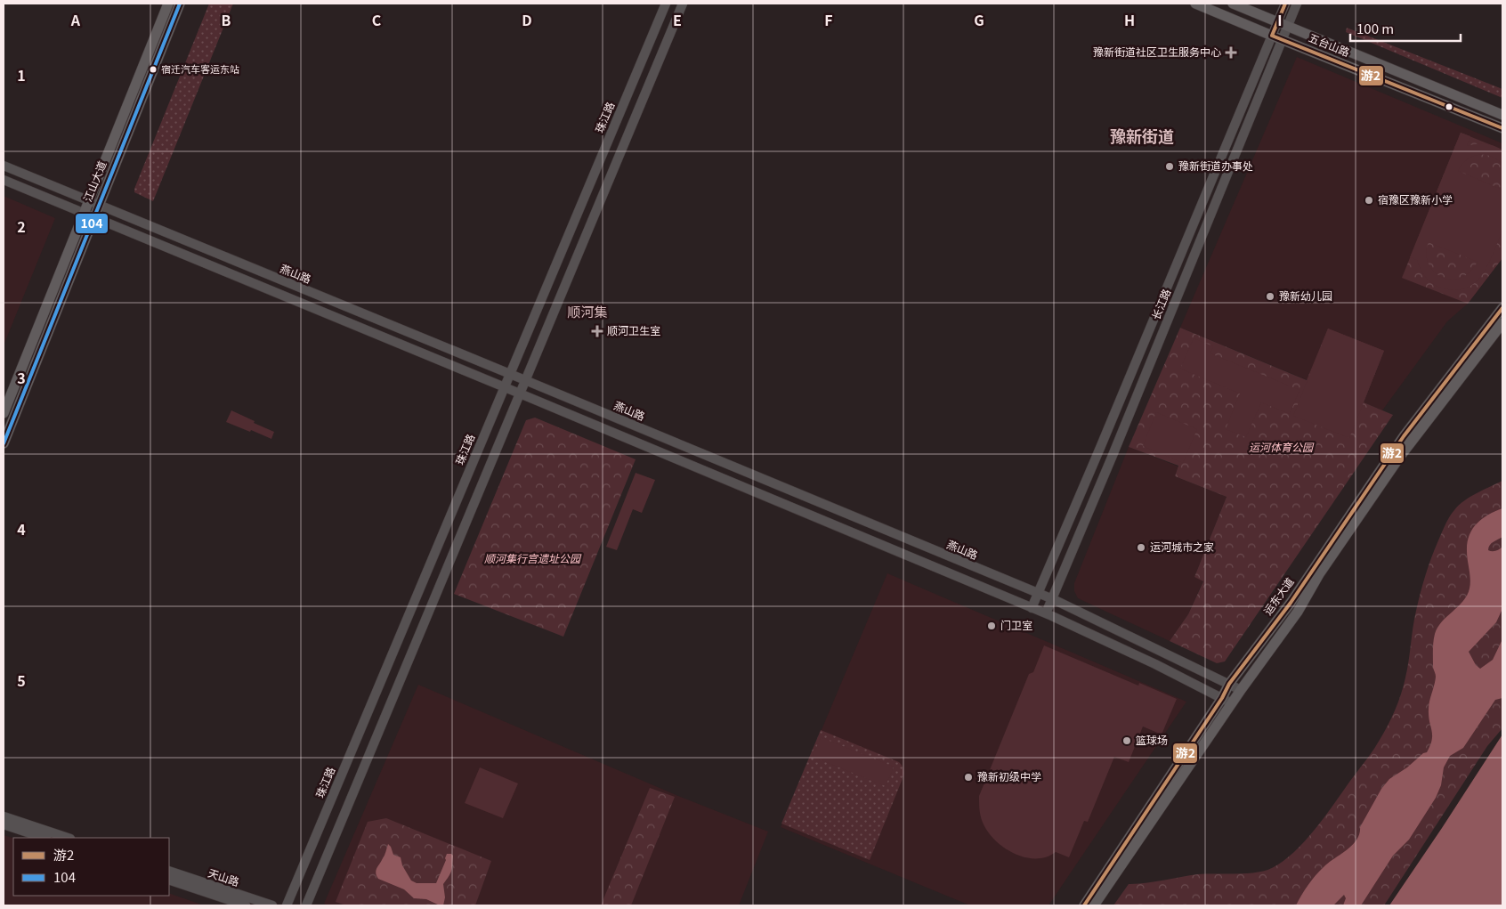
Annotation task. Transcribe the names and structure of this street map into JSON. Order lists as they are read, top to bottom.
{
  "streets": {
    "main road": ["五台山路", "江山大道", "运东大道"],
    "street": [
      "珠江路",
      "燕山路",
      "长江路",
      "天山路"
    ]
  },
  "crossings": [
    ["五台山路", "长江路"],
    ["珠江路", "燕山路"],
    ["江山大道", "燕山路"],
    ["燕山路", "长江路"],
    ["燕山路", "运东大道"]
  ],
  "districts": ["豫新街道", "顺河集"],
  "parks": ["运河体育公园", "顺河集行宫遗址公园"],
  "places": {
    "health": ["豫新街道社区卫生服务中心", "顺河卫生室"],
    "other": [
      "宿迁汽车客运东站",
      "豫新街道办事处",
      "宿豫区豫新小学",
      "豫新幼儿园",
      "运河城市之家",
      "门卫室",
      "篮球场",
      "豫新初级中学"
    ]
  },
  "lines": ["transit line 游2", "transit line 104"],
  "legend": ["游2", "104"],
  "scale_bar": "100 m",
  "grid": {
    "columns": [
      "A",
      "B",
      "C",
      "D",
      "E",
      "F",
      "G",
      "H",
      "I"
    ],
    "rows": [
      "1",
      "2",
      "3",
      "4",
      "5"
    ]
  }
}
